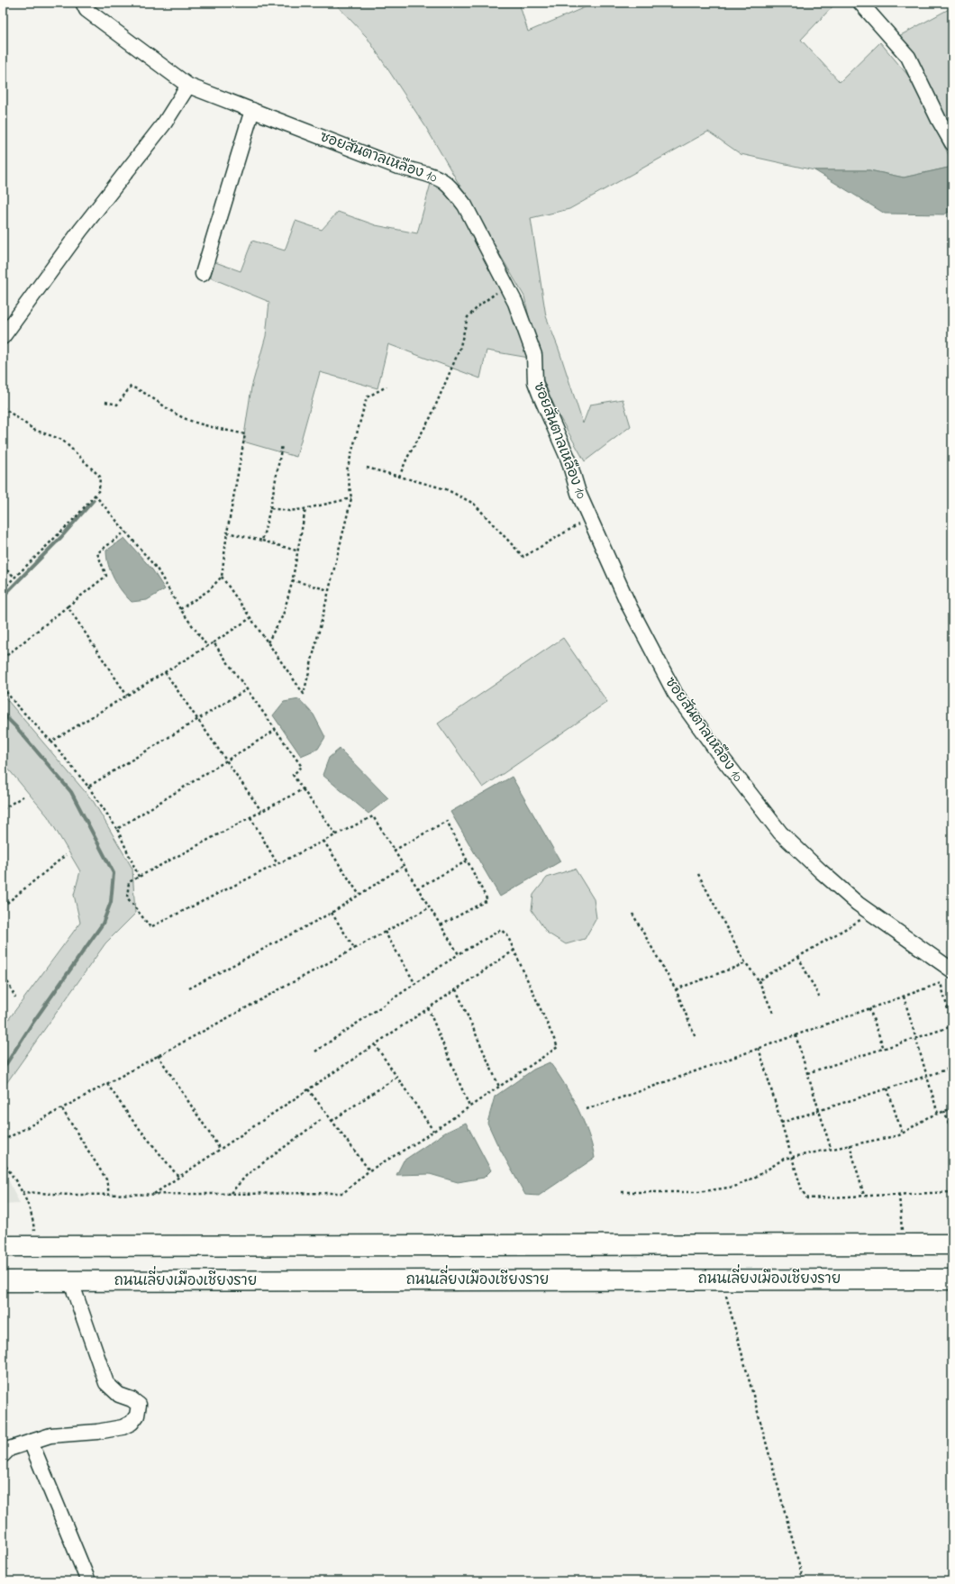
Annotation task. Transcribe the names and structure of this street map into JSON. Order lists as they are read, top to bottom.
{
  "streets": {
    "highway": ["ถนนเลี่ยงเมืองเชียงราย"],
    "street": ["ซอยสันตาลเหลือง 10"]
  }
}
